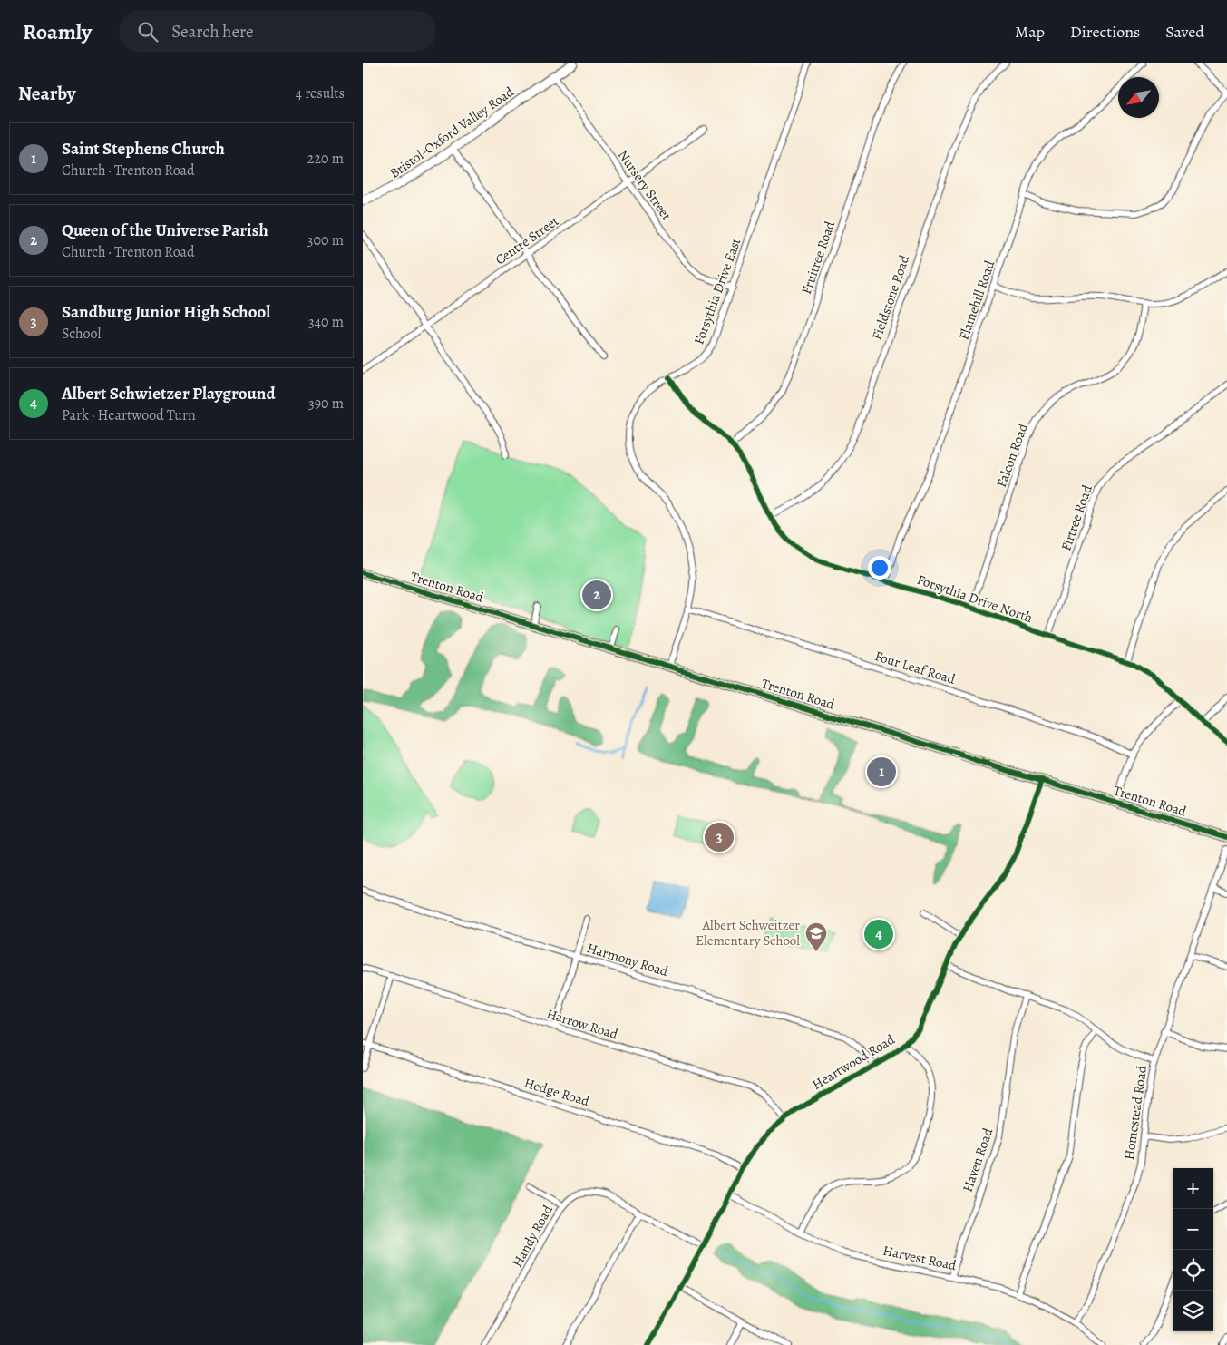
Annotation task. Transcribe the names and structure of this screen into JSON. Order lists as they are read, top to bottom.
{
  "streets": {
    "main road": ["Bristol-Oxford Valley Road", "Trenton Road"],
    "street": [
      "Nursery Street",
      "Centre Street",
      "Fruitree Road",
      "Forsythia Drive East",
      "Fieldstone Road",
      "Flamehill Road",
      "Falcon Road",
      "Firtree Road",
      "Forsythia Drive North",
      "Four Leaf Road",
      "Harmony Road",
      "Harrow Road",
      "Heartwood Road",
      "Hedge Road",
      "Homestead Road",
      "Haven Road",
      "Handy Road",
      "Harvest Road"
    ]
  },
  "crossings": [
    ["Bristol-Oxford Valley Road", "Nursery Street"],
    ["Nursery Street", "Centre Street"],
    ["Nursery Street", "Forsythia Drive East"],
    ["Fruitree Road", "Forsythia Drive North"],
    ["Forsythia Drive East", "Trenton Road"],
    ["Forsythia Drive East", "Forsythia Drive North"],
    ["Forsythia Drive East", "Four Leaf Road"],
    ["Fieldstone Road", "Forsythia Drive North"],
    ["Flamehill Road", "Forsythia Drive North"],
    ["Falcon Road", "Forsythia Drive North"],
    ["Firtree Road", "Forsythia Drive North"],
    ["Trenton Road", "Heartwood Road"],
    ["Harmony Road", "Heartwood Road"],
    ["Harrow Road", "Heartwood Road"],
    ["Heartwood Road", "Hedge Road"],
    ["Heartwood Road", "Handy Road"],
    ["Heartwood Road", "Harvest Road"],
    ["Homestead Road", "Harvest Road"],
    ["Haven Road", "Harvest Road"]
  ],
  "places": {
    "school or university": ["Albert Schweitzer Elementary School"]
  },
  "north": "bottom left",
  "page": {
    "header": "Roamly",
    "search": "Search here",
    "nav": ["Map", "Directions", "Saved"],
    "heading": ["Nearby", "4 results"],
    "list": [
      {
        "mark": "1",
        "name": "Saint Stephens Church",
        "note": "Church · Trenton Road",
        "value": "220 m"
      },
      {
        "mark": "2",
        "name": "Queen of the Universe Parish",
        "note": "Church · Trenton Road",
        "value": "300 m"
      },
      {
        "mark": "3",
        "name": "Sandburg Junior High School",
        "note": "School",
        "value": "340 m"
      },
      {
        "mark": "4",
        "name": "Albert Schwietzer Playground",
        "note": "Park · Heartwood Turn",
        "value": "390 m"
      }
    ],
    "pins": [
      "2",
      "1",
      "3",
      "4"
    ],
    "map_buttons": ["+", "−"]
  }
}
